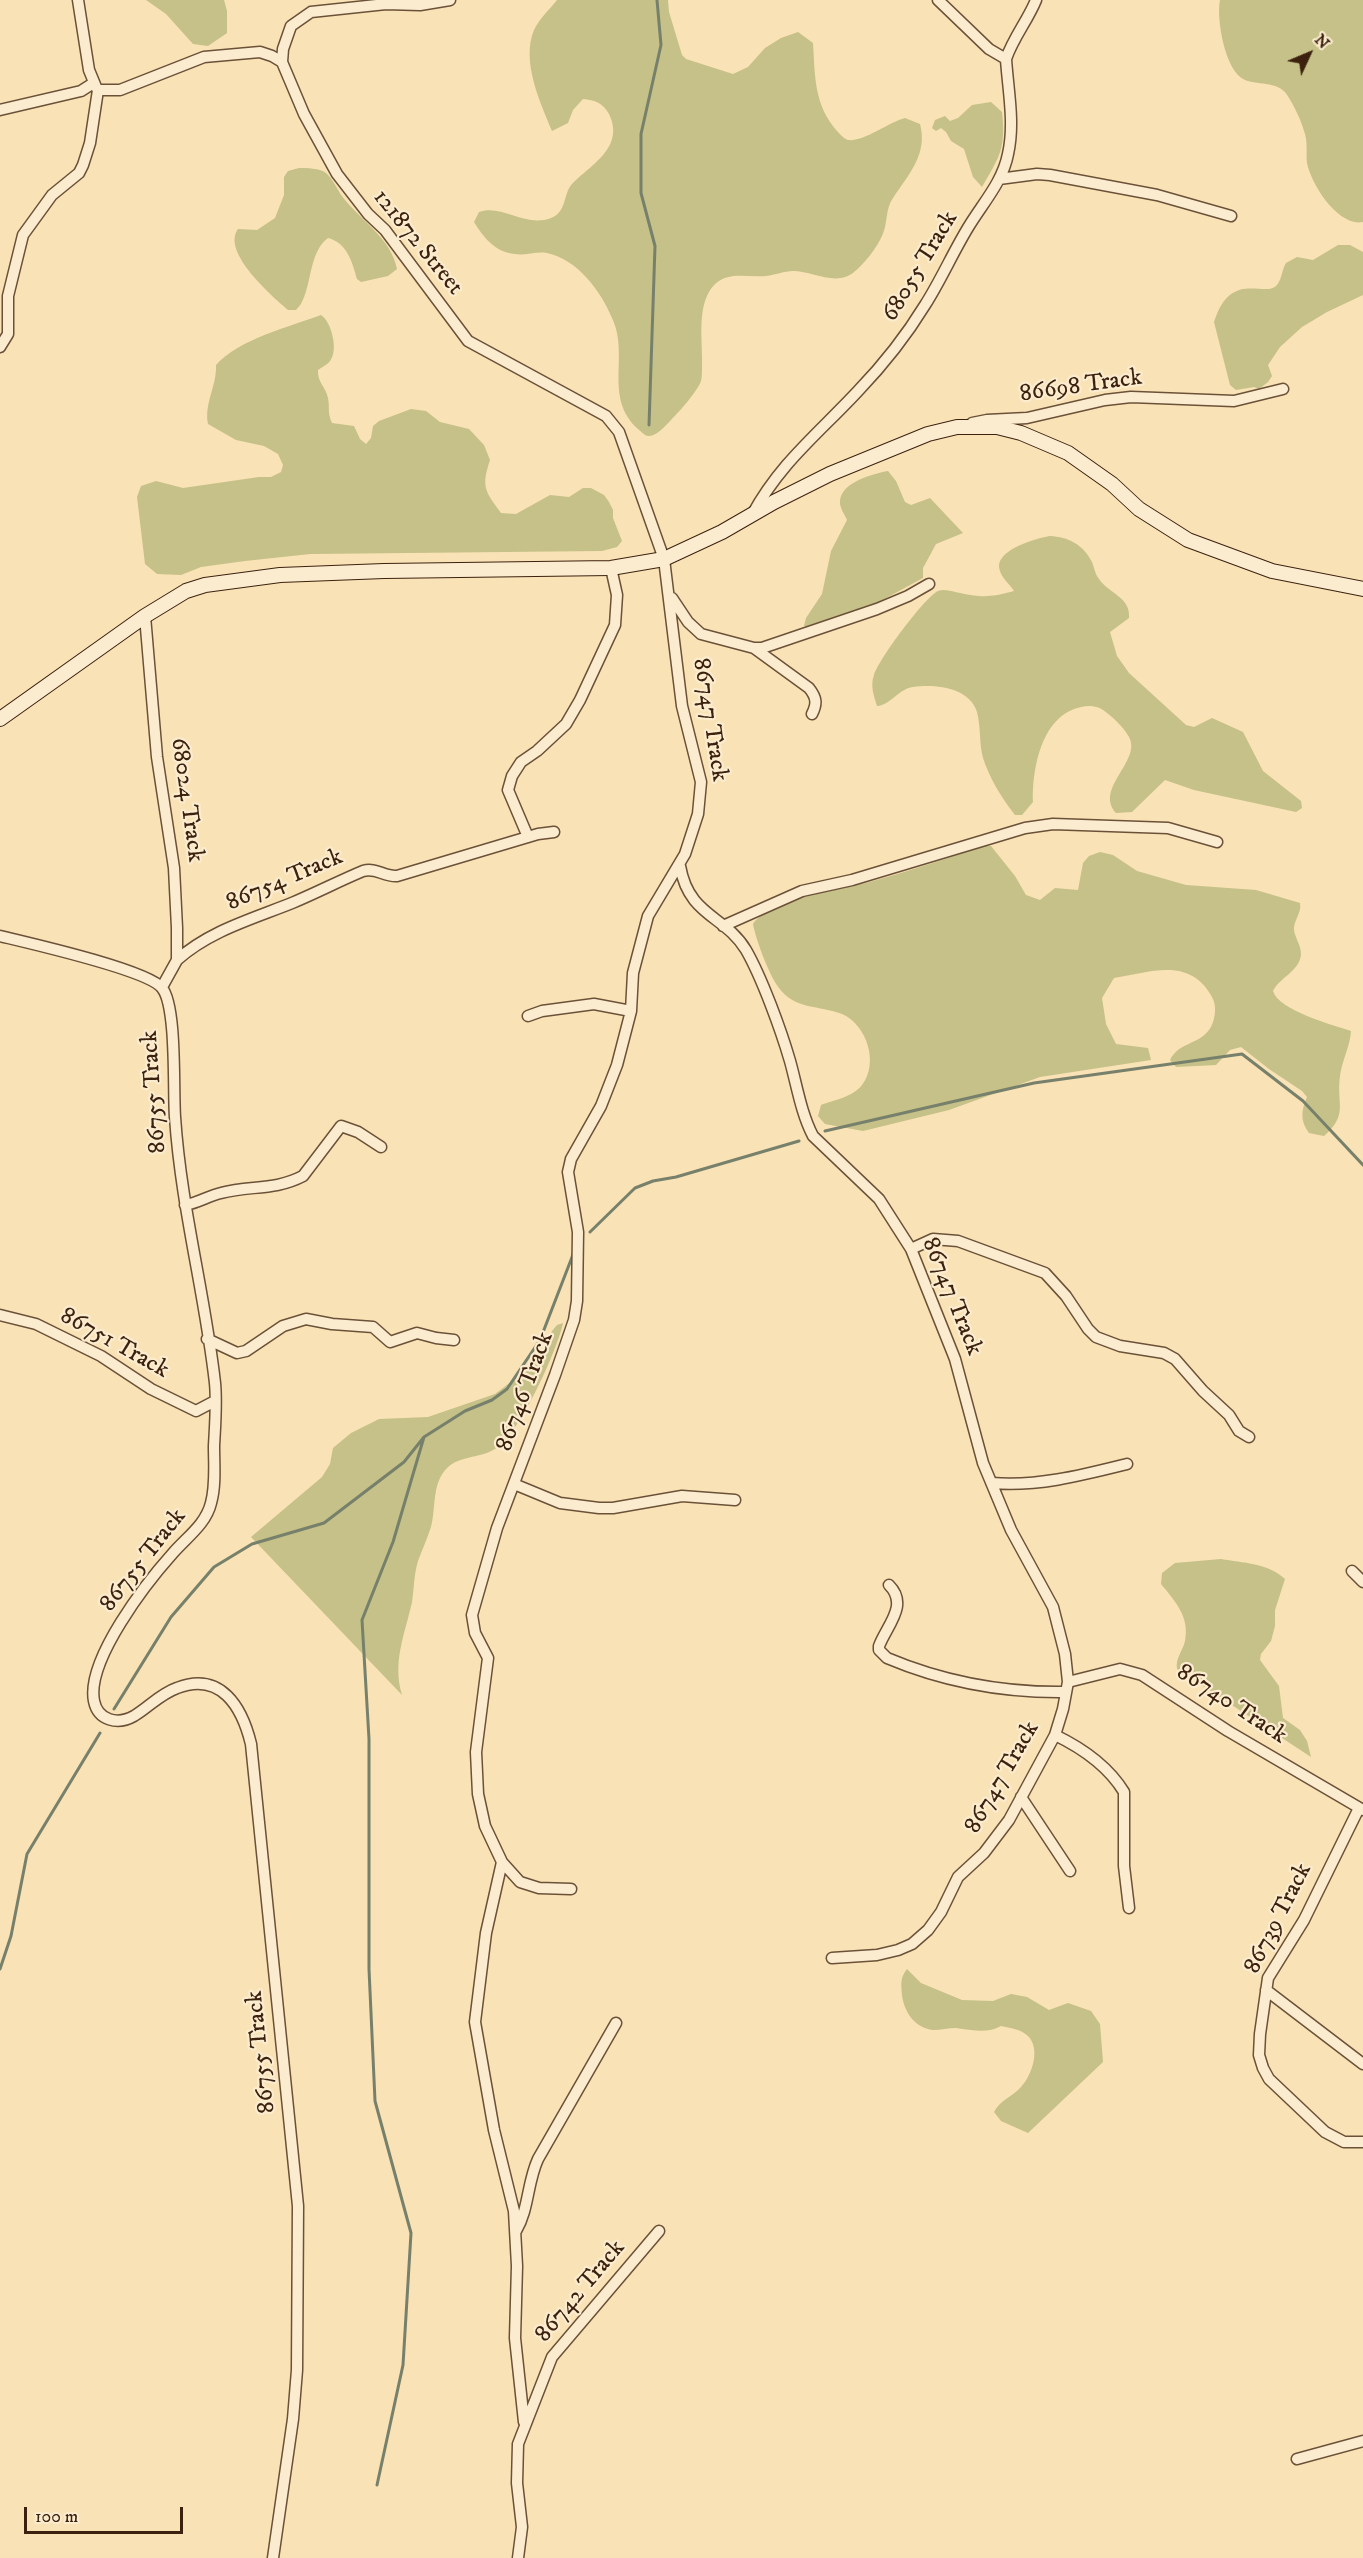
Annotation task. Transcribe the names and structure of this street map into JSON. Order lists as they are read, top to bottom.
{
  "streets": {
    "street": [
      "121872 Street",
      "68055 Track",
      "86698 Track",
      "86747 Track",
      "68024 Track",
      "86754 Track",
      "86755 Track",
      "86751 Track",
      "86746 Track",
      "86740 Track",
      "86739 Track",
      "86742 Track"
    ]
  },
  "crossings": [
    ["121872 Street", "86747 Track"],
    ["86747 Track", "86746 Track"],
    ["86747 Track", "86740 Track"],
    ["68024 Track", "86754 Track"],
    ["86755 Track", "86751 Track"],
    ["86740 Track", "86739 Track"]
  ],
  "scale_bar": "100 m",
  "north": "top right"
}
